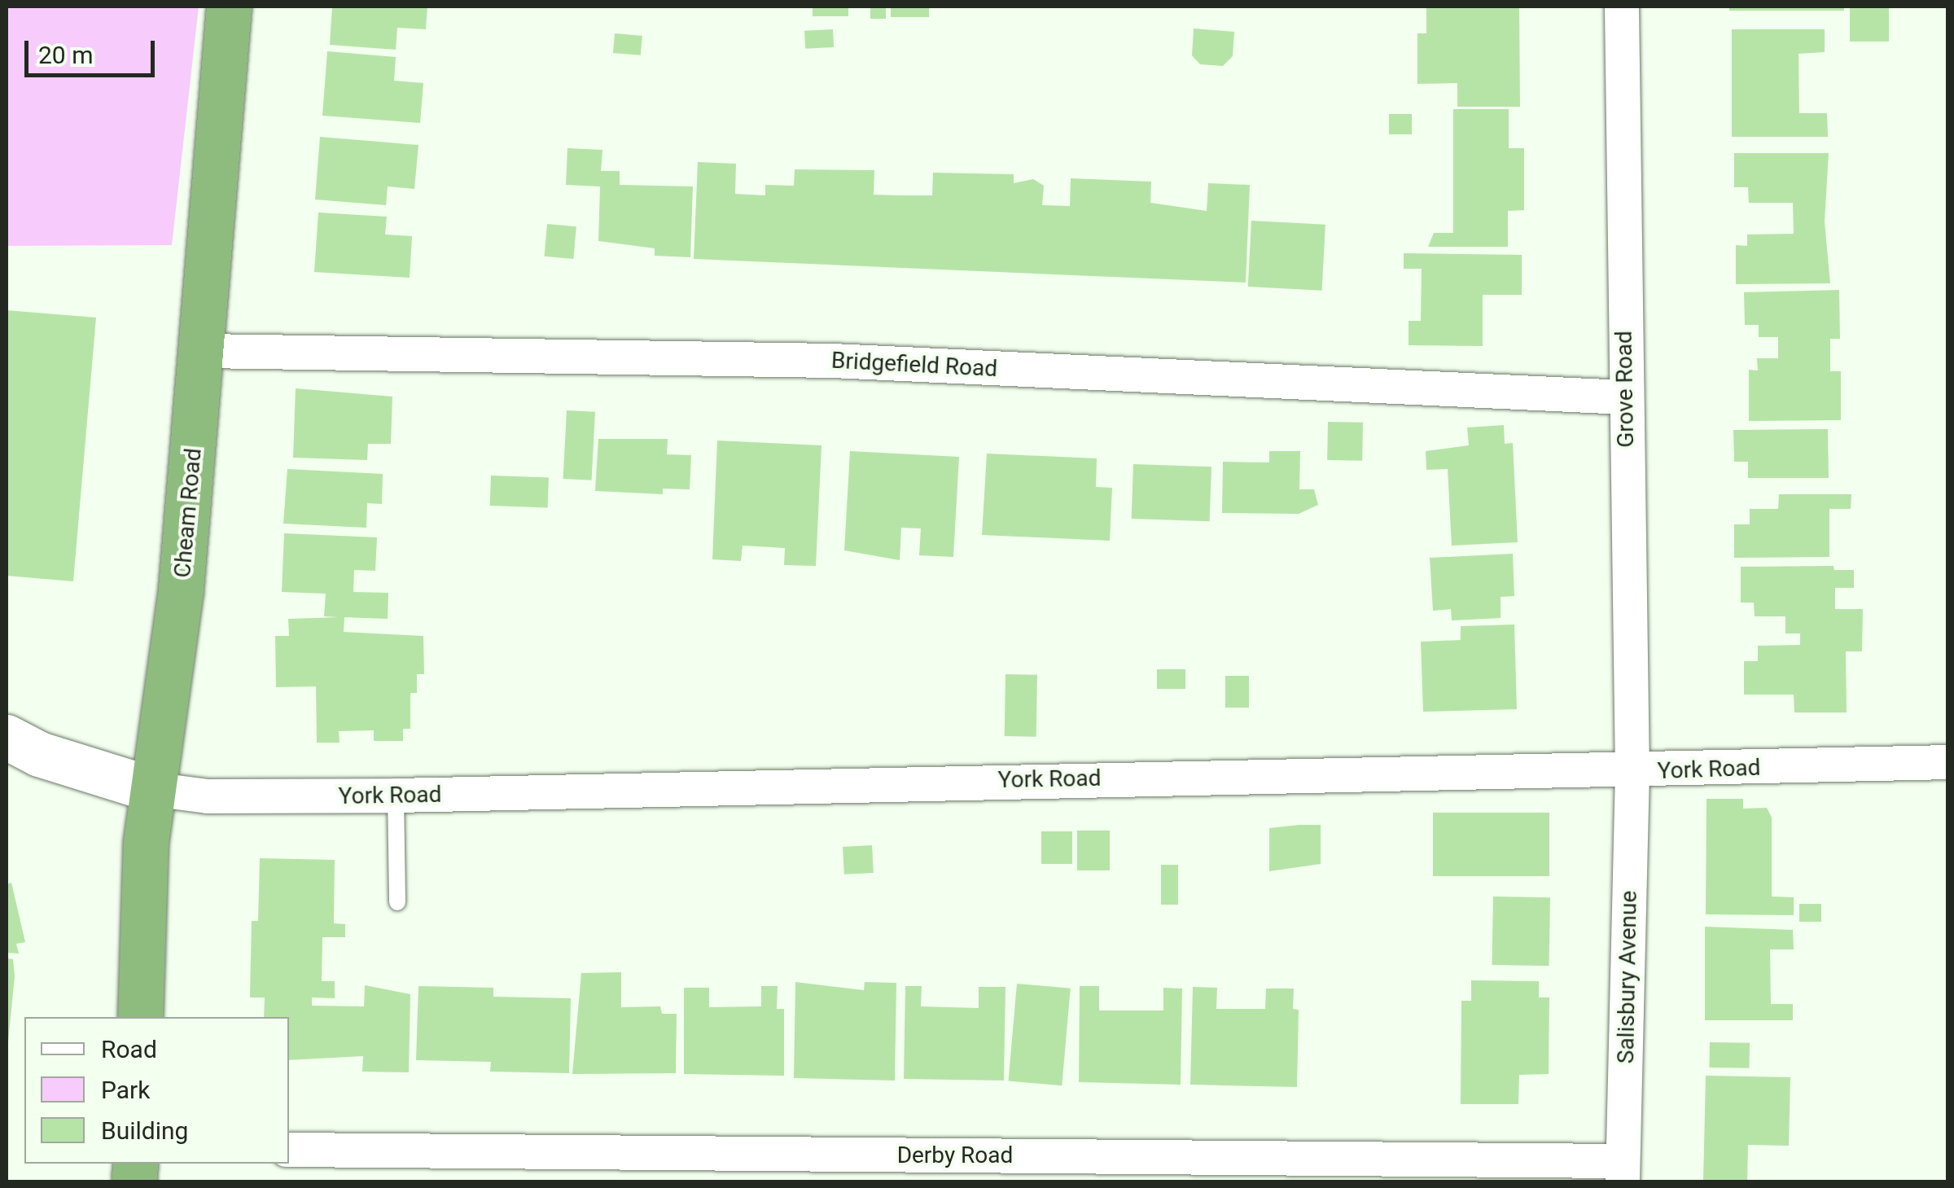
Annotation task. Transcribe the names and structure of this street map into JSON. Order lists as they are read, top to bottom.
{
  "streets": {
    "highway": ["Cheam Road"],
    "street": [
      "Bridgefield Road",
      "Grove Road",
      "York Road",
      "Salisbury Avenue",
      "Derby Road"
    ]
  },
  "crossings": [
    ["Bridgefield Road", "Grove Road"],
    ["Bridgefield Road", "Cheam Road"],
    ["Grove Road", "York Road"],
    ["Grove Road", "Salisbury Avenue"],
    ["Cheam Road", "York Road"],
    ["York Road", "Salisbury Avenue"],
    ["Salisbury Avenue", "Derby Road"]
  ],
  "legend": ["Road", "Park", "Building"],
  "scale_bar": "20 m"
}
